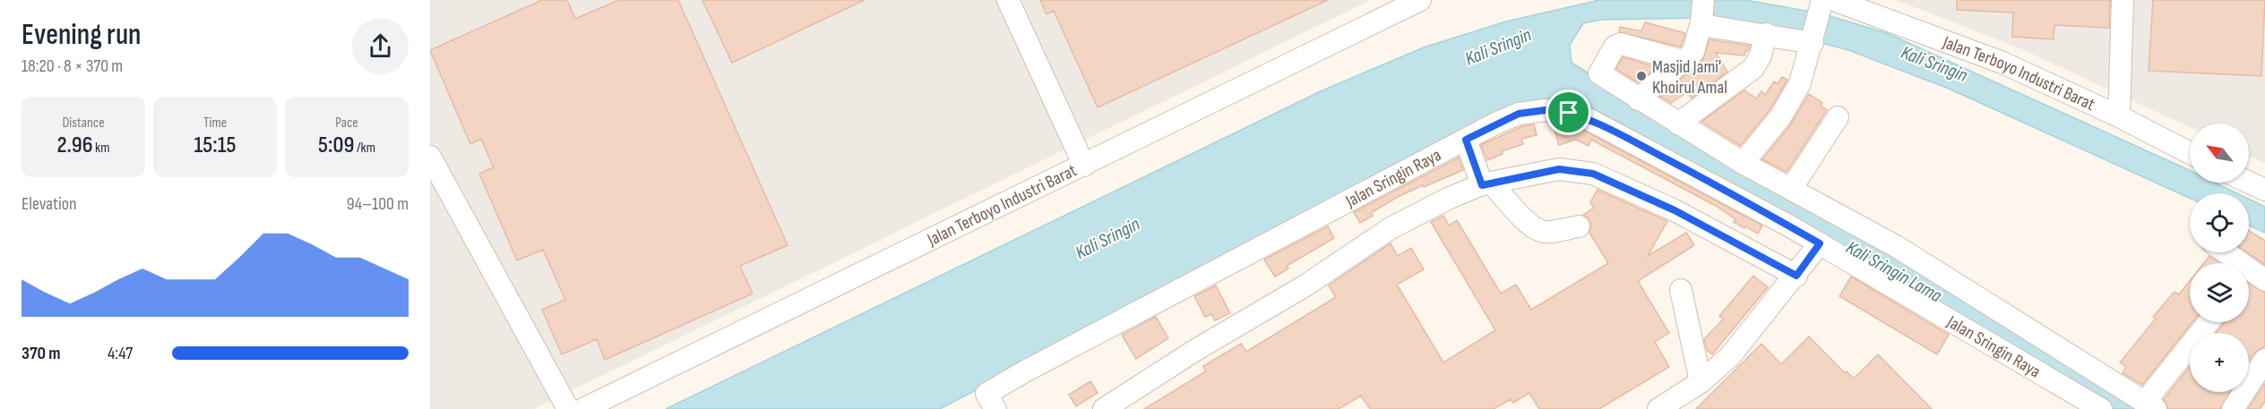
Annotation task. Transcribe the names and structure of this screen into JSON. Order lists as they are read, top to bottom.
{
  "streets": {
    "street": ["Jalan Terboyo Industri Barat", "Jalan Sringin Raya"]
  },
  "water": ["Kali Sringin", "Kali Sringin Lama"],
  "places": ["Masjid Jami' Khoirul Amal"],
  "north": "top left",
  "page": {
    "heading": ["Evening run", "18:20 · 8 × 370 m"],
    "stats": [
      ["Distance", "2.96 km"],
      ["Time", "15:15"],
      ["Pace", "5:09 /km"]
    ],
    "map_buttons": "+",
    "chart": ["Elevation", "94–100 m"],
    "list": [
      {
        "name": "370 m",
        "note": "4:47"
      }
    ]
  }
}
